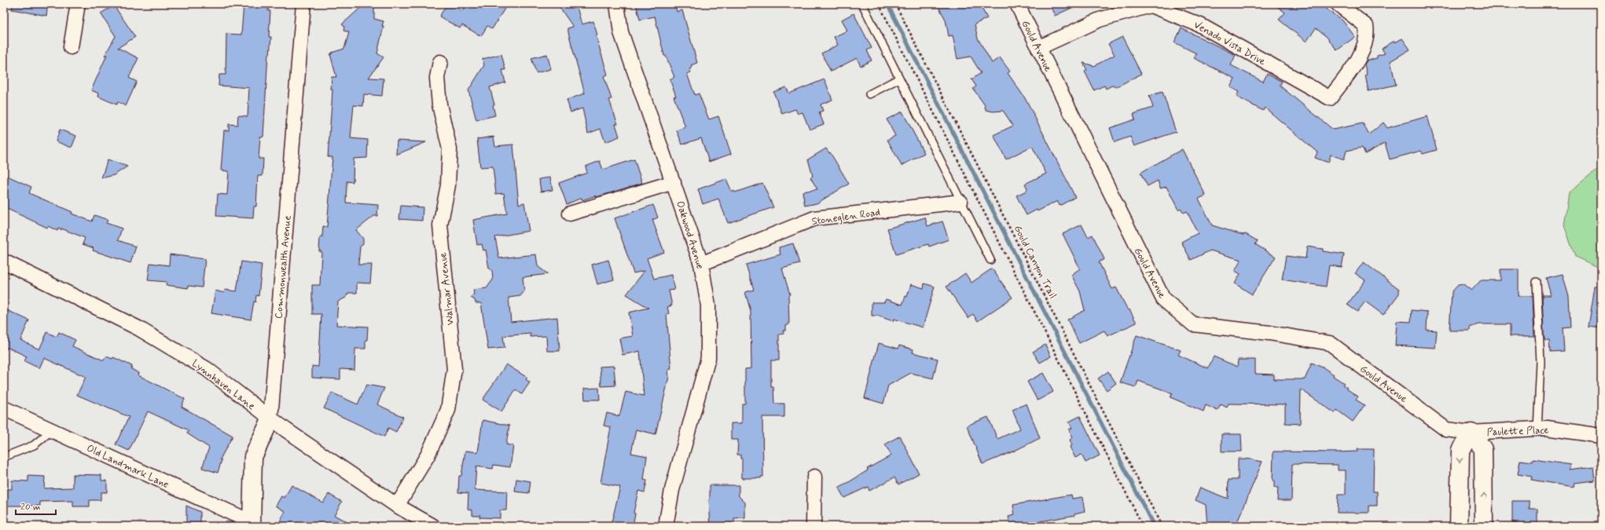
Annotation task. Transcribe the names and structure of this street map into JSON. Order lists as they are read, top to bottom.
{
  "streets": {
    "street": [
      "Venado Vista Drive",
      "Gould Avenue",
      "Stoneglen Road",
      "Oakwood Avenue",
      "Commonwealth Avenue",
      "Walmar Avenue",
      "Lynnhaven Lane",
      "Paulette Place",
      "Old Landmark Lane"
    ],
    "path": ["Gould Canyon Trail"]
  },
  "crossings": [
    ["Venado Vista Drive", "Gould Avenue"],
    ["Gould Avenue", "Paulette Place"],
    ["Stoneglen Road", "Oakwood Avenue"],
    ["Commonwealth Avenue", "Lynnhaven Lane"],
    ["Commonwealth Avenue", "Old Landmark Lane"],
    ["Walmar Avenue", "Lynnhaven Lane"]
  ],
  "scale_bar": "20 m"
}
